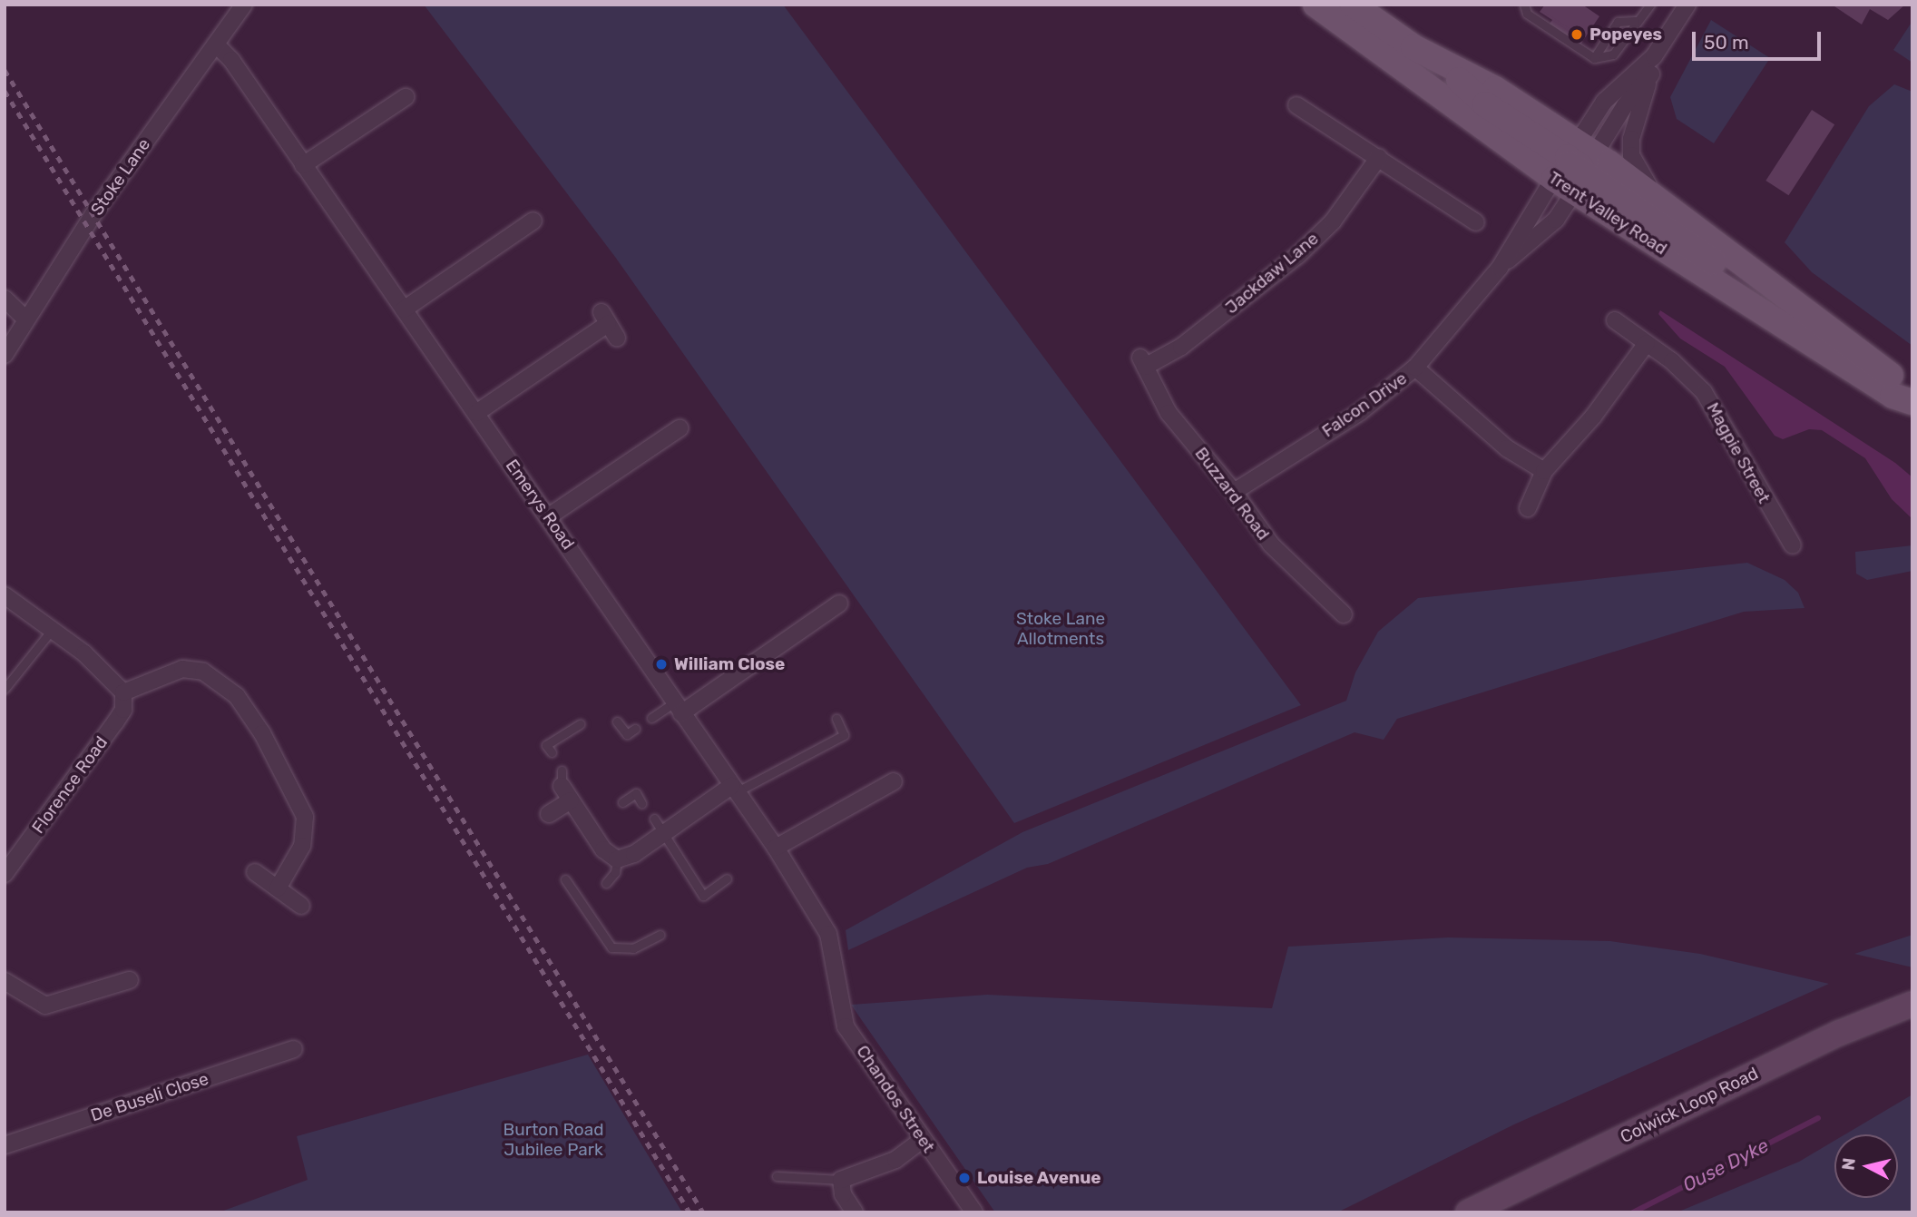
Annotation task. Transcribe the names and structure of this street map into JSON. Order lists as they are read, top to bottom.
{
  "streets": {
    "main road": ["Trent Valley Road", "Colwick Loop Road"],
    "street": [
      "Stoke Lane",
      "Jackdaw Lane",
      "Falcon Drive",
      "Magpie Street",
      "Buzzard Road",
      "Emerys Road",
      "Florence Road",
      "De Buseli Close",
      "Chandos Street"
    ]
  },
  "crossings": [
    ["Stoke Lane", "Emerys Road"],
    ["Trent Valley Road", "Falcon Drive"],
    ["Jackdaw Lane", "Buzzard Road"],
    ["Falcon Drive", "Buzzard Road"],
    ["Emerys Road", "Chandos Street"]
  ],
  "water": ["Ouse Dyke"],
  "parks": ["Stoke Lane Allotments", "Burton Road Jubilee Park"],
  "places": ["Popeyes", "William Close", "Louise Avenue"],
  "scale_bar": "50 m",
  "north": "left"
}
